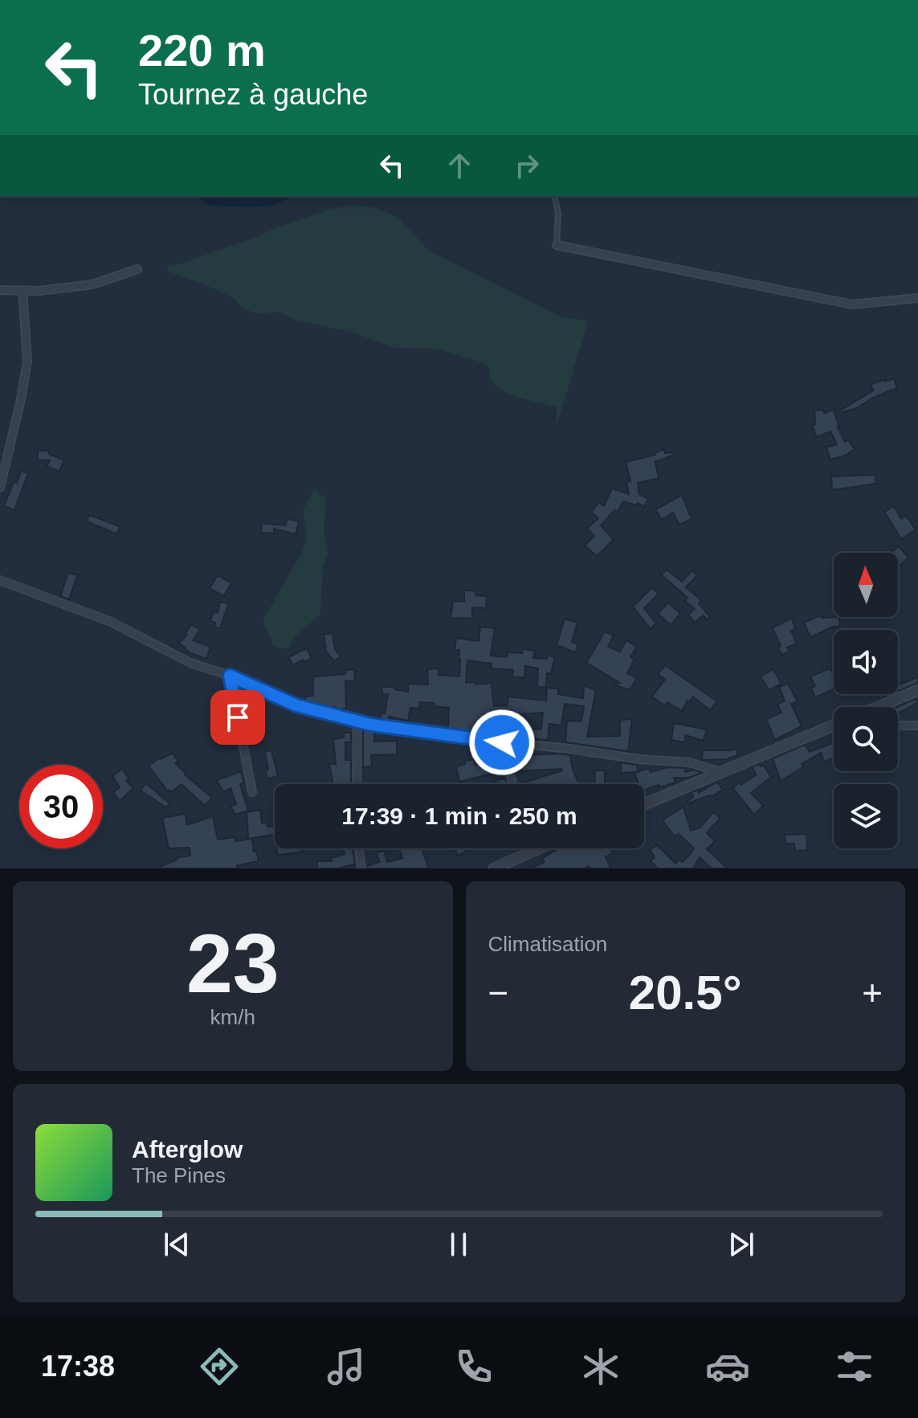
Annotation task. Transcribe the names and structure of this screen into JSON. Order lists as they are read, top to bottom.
{
  "north": "top",
  "page": {
    "turn": ["220 m", "Tournez à gauche"],
    "limit": "30",
    "trip": "17:39 · 1 min · 250 m",
    "tile": [
      ["23", "km/h"],
      "Climatisation"
    ],
    "heat": ["−", "20.5°", "+"],
    "song": ["Afterglow", "The Pines"],
    "tabs": "17:38"
  }
}
